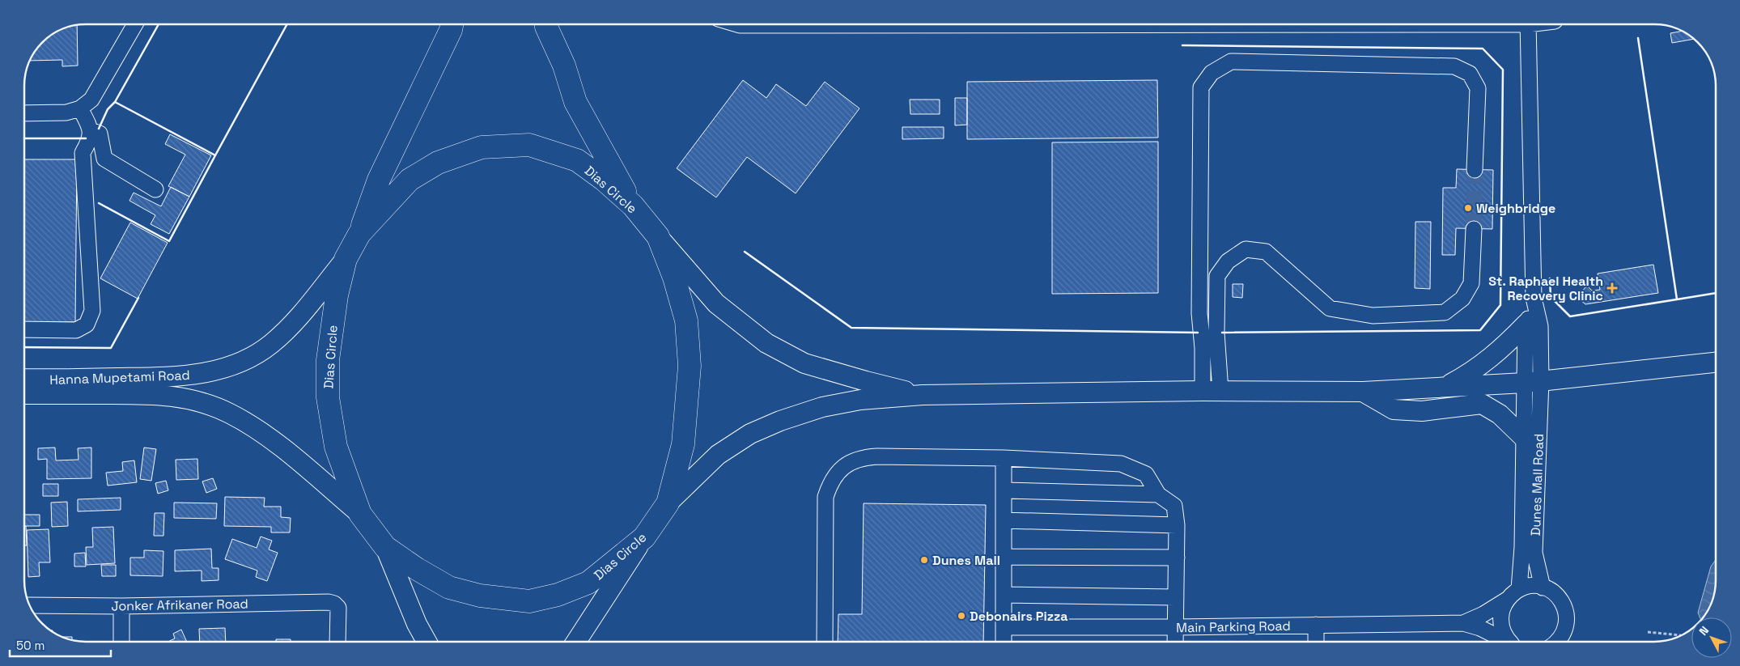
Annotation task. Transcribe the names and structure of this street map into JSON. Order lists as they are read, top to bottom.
{
  "streets": {
    "highway": ["Dias Circle"],
    "main road": ["Hanna Mupetami Road"],
    "street": ["Dunes Mall Road", "Jonker Afrikaner Road", "Main Parking Road"]
  },
  "crossings": [
    ["Dias Circle", "Hanna Mupetami Road"],
    ["Dunes Mall Road", "Main Parking Road"]
  ],
  "places": {
    "other": ["Weighbridge", "Dunes Mall", "Debonairs Pizza"],
    "health": ["St. Raphael Health Recovery Clinic"]
  },
  "scale_bar": "50 m",
  "north": "top left"
}
